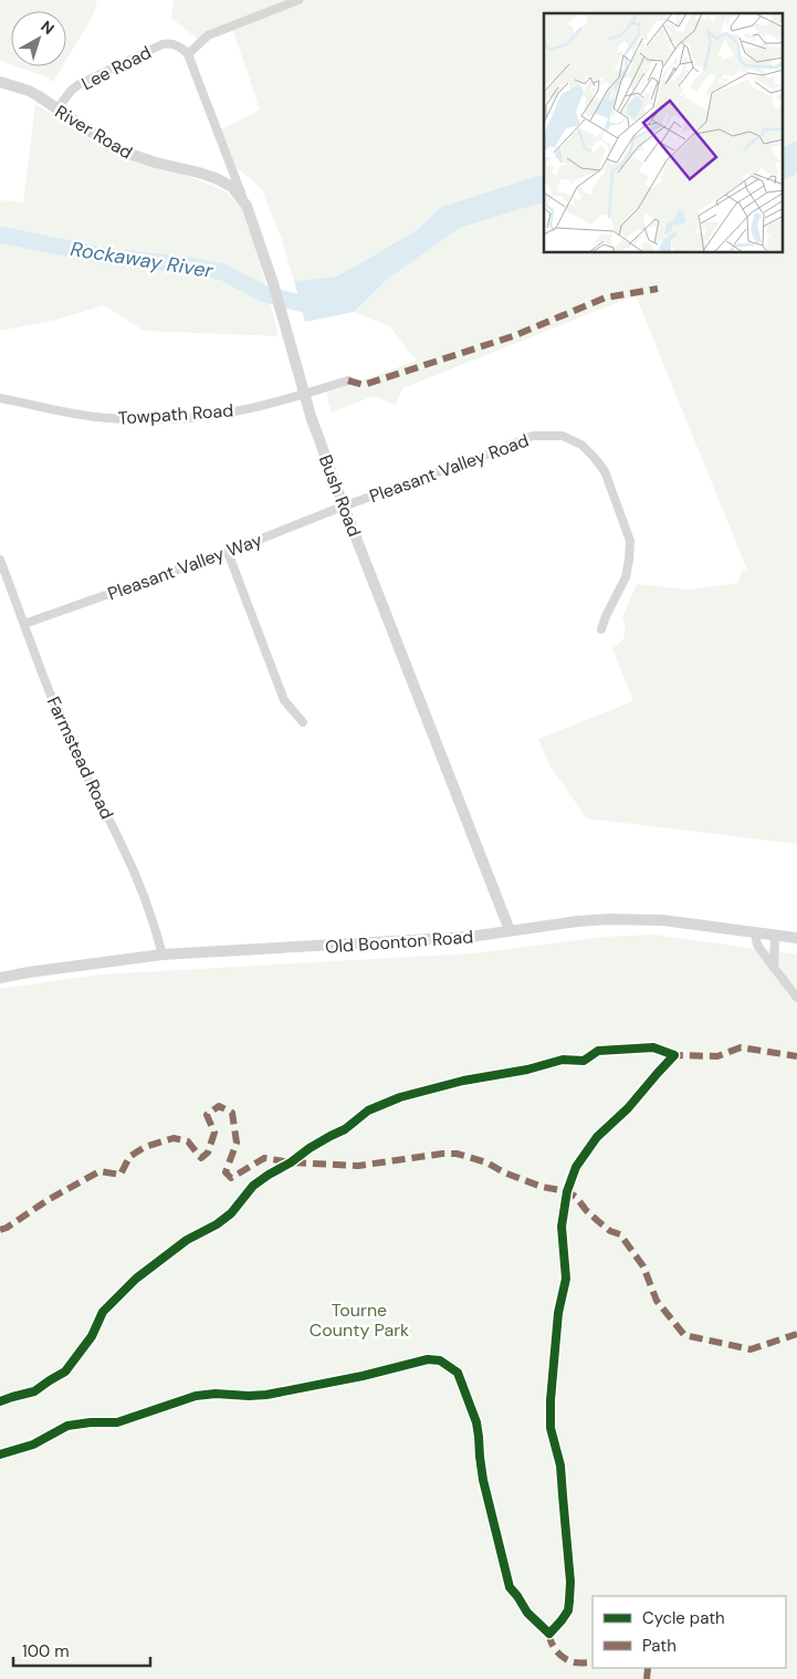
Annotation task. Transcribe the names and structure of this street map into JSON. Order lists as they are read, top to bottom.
{
  "streets": {
    "street": [
      "Lee Road",
      "River Road",
      "Towpath Road",
      "Pleasant Valley Road",
      "Bush Road",
      "Pleasant Valley Way",
      "Farmstead Road",
      "Old Boonton Road"
    ]
  },
  "crossings": [
    ["Lee Road", "River Road"],
    ["Lee Road", "Bush Road"],
    ["River Road", "Bush Road"],
    ["Towpath Road", "Bush Road"],
    ["Pleasant Valley Road", "Bush Road"],
    ["Pleasant Valley Road", "Pleasant Valley Way"],
    ["Bush Road", "Pleasant Valley Way"],
    ["Bush Road", "Old Boonton Road"],
    ["Pleasant Valley Way", "Farmstead Road"],
    ["Farmstead Road", "Old Boonton Road"]
  ],
  "water": ["Rockaway River"],
  "parks": ["Tourne County Park"],
  "legend": ["Cycle path", "Path"],
  "scale_bar": "100 m",
  "north": "top right"
}
